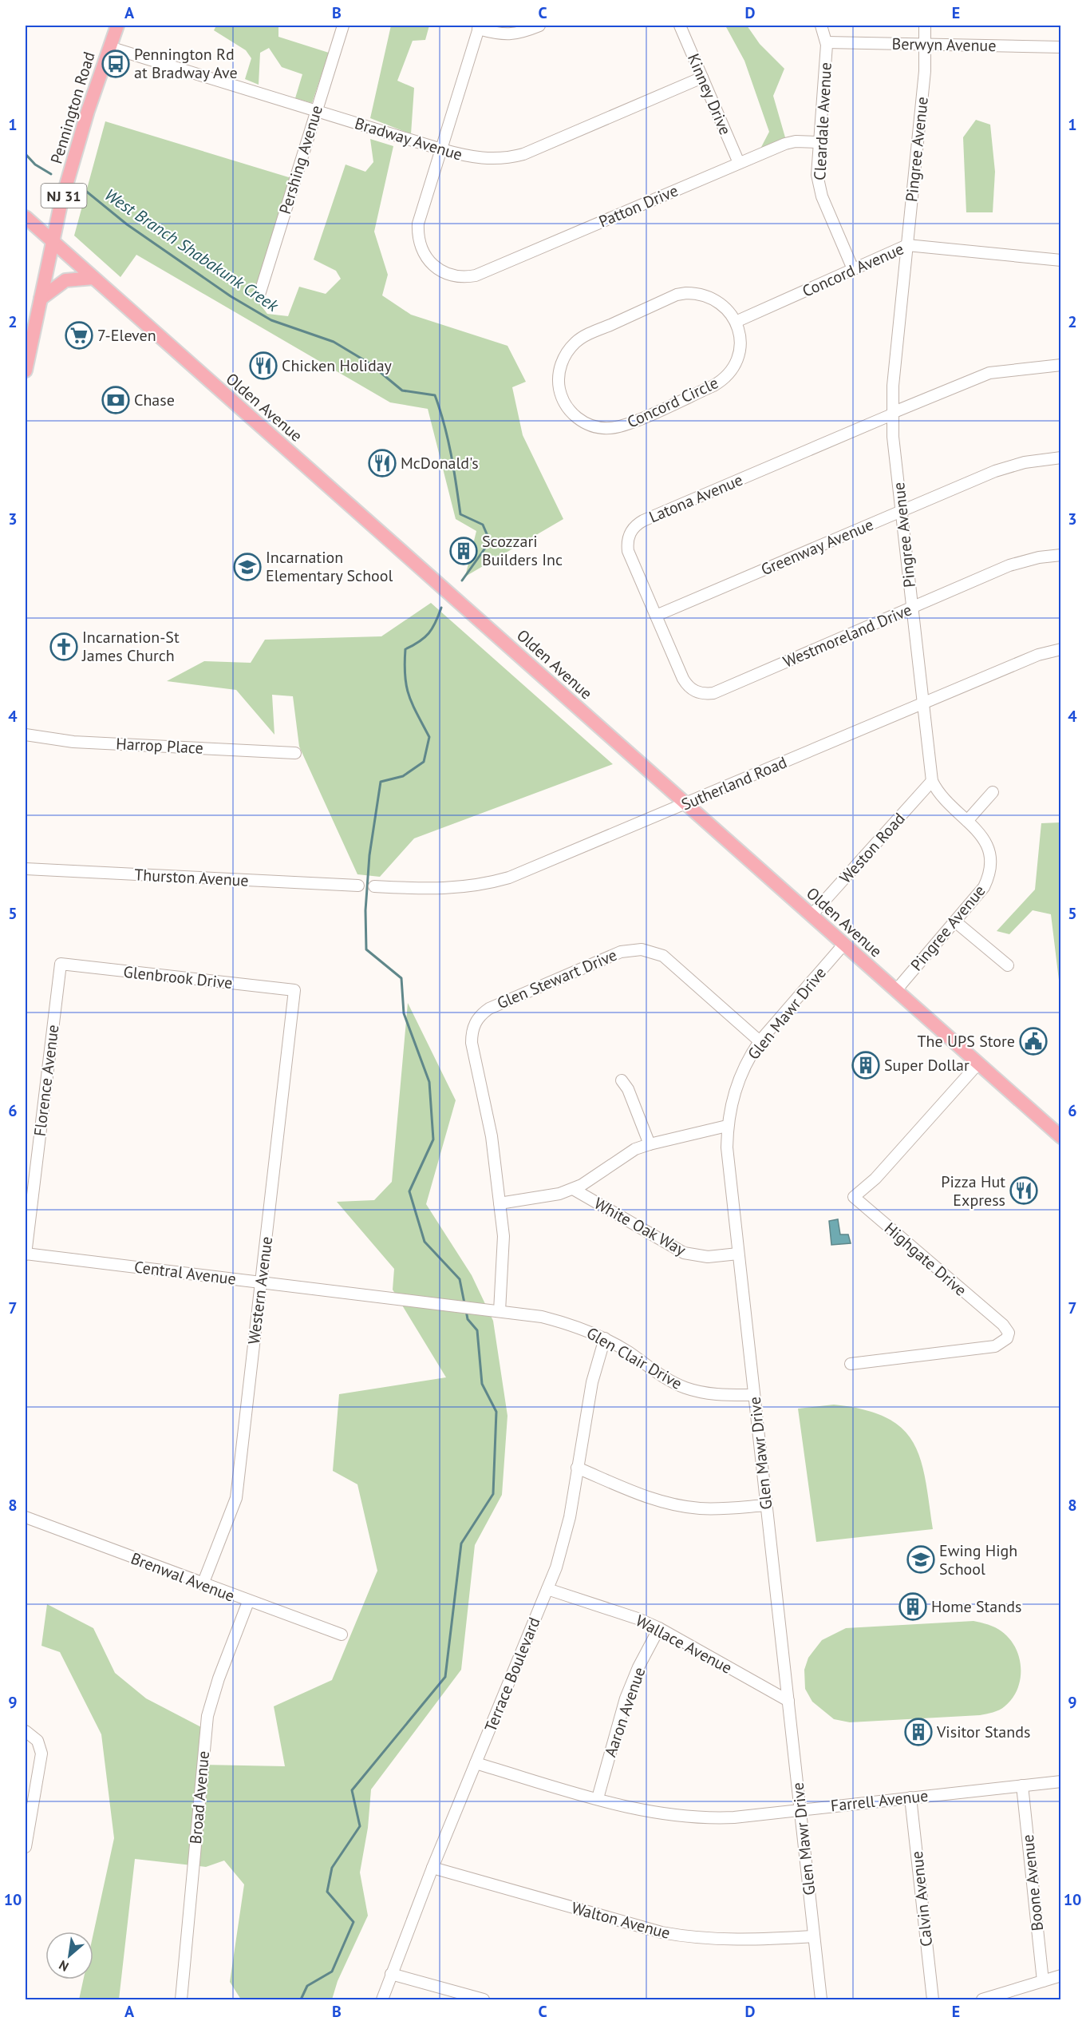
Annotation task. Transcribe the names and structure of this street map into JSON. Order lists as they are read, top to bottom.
{
  "streets": {
    "main road": ["Pennington Road", "NJ 31", "Olden Avenue"],
    "street": [
      "Berwyn Avenue",
      "Kinney Drive",
      "Cleardale Avenue",
      "Bradway Avenue",
      "Pingree Avenue",
      "Pershing Avenue",
      "Patton Drive",
      "Concord Avenue",
      "Concord Circle",
      "Latona Avenue",
      "Greenway Avenue",
      "Westmoreland Drive",
      "Harrop Place",
      "Sutherland Road",
      "Weston Road",
      "Thurston Avenue",
      "Glenbrook Drive",
      "Glen Stewart Drive",
      "Glen Mawr Drive",
      "Florence Avenue",
      "White Oak Way",
      "Highgate Drive",
      "Central Avenue",
      "Western Avenue",
      "Glen Clair Drive",
      "Brenwal Avenue",
      "Wallace Avenue",
      "Terrace Boulevard",
      "Aaron Avenue",
      "Broad Avenue",
      "Farrell Avenue",
      "Boone Avenue",
      "Calvin Avenue",
      "Walton Avenue"
    ]
  },
  "crossings": [
    ["Berwyn Avenue", "Cleardale Avenue"],
    ["Berwyn Avenue", "Pingree Avenue"],
    ["Kinney Drive", "Bradway Avenue"],
    ["Kinney Drive", "Patton Drive"],
    ["Pennington Road", "Bradway Avenue"],
    ["Pennington Road", "Olden Avenue"],
    ["Cleardale Avenue", "Patton Drive"],
    ["Cleardale Avenue", "Concord Avenue"],
    ["Bradway Avenue", "Pershing Avenue"],
    ["Bradway Avenue", "Patton Drive"],
    ["Pingree Avenue", "Concord Avenue"],
    ["Pingree Avenue", "Olden Avenue"],
    ["Pingree Avenue", "Latona Avenue"],
    ["Pingree Avenue", "Greenway Avenue"],
    ["Pingree Avenue", "Westmoreland Drive"],
    ["Pingree Avenue", "Sutherland Road"],
    ["Pingree Avenue", "Weston Road"],
    ["Concord Avenue", "Concord Circle"],
    ["Olden Avenue", "Sutherland Road"],
    ["Olden Avenue", "Weston Road"],
    ["Olden Avenue", "Glen Mawr Drive"],
    ["Olden Avenue", "Highgate Drive"],
    ["Latona Avenue", "Greenway Avenue"],
    ["Latona Avenue", "Westmoreland Drive"],
    ["Glenbrook Drive", "Florence Avenue"],
    ["Glenbrook Drive", "Western Avenue"],
    ["Glen Stewart Drive", "Glen Mawr Drive"],
    ["Glen Stewart Drive", "Glen Clair Drive"],
    ["Glen Mawr Drive", "White Oak Way"],
    ["Glen Mawr Drive", "Glen Clair Drive"],
    ["Glen Mawr Drive", "Wallace Avenue"],
    ["Glen Mawr Drive", "Farrell Avenue"],
    ["Glen Mawr Drive", "Walton Avenue"],
    ["Florence Avenue", "Central Avenue"],
    ["Central Avenue", "Western Avenue"],
    ["Central Avenue", "Glen Clair Drive"],
    ["Western Avenue", "Brenwal Avenue"],
    ["Glen Clair Drive", "Terrace Boulevard"],
    ["Brenwal Avenue", "Broad Avenue"],
    ["Wallace Avenue", "Terrace Boulevard"],
    ["Wallace Avenue", "Aaron Avenue"],
    ["Terrace Boulevard", "Farrell Avenue"],
    ["Terrace Boulevard", "Walton Avenue"],
    ["Aaron Avenue", "Farrell Avenue"],
    ["Farrell Avenue", "Boone Avenue"],
    ["Farrell Avenue", "Calvin Avenue"]
  ],
  "water": ["West Branch Shabakunk Creek"],
  "places": {
    "bus stop": ["Pennington Rd at Bradway Ave"],
    "supermarket": ["7-Eleven"],
    "restaurant": ["Chicken Holiday", "McDonald's", "Pizza Hut Express"],
    "bank": ["Chase"],
    "building": [
      "Scozzari Builders Inc",
      "Super Dollar",
      "Home Stands",
      "Visitor Stands"
    ],
    "school or university": ["Incarnation Elementary School", "Ewing High School"],
    "church": ["Incarnation-St James Church"],
    "public building": ["The UPS Store"]
  },
  "north": "bottom left",
  "grid": {
    "columns": [
      "A",
      "B",
      "C",
      "D",
      "E"
    ],
    "rows": [
      "1",
      "2",
      "3",
      "4",
      "5",
      "6",
      "7",
      "8",
      "9",
      "10"
    ]
  }
}
